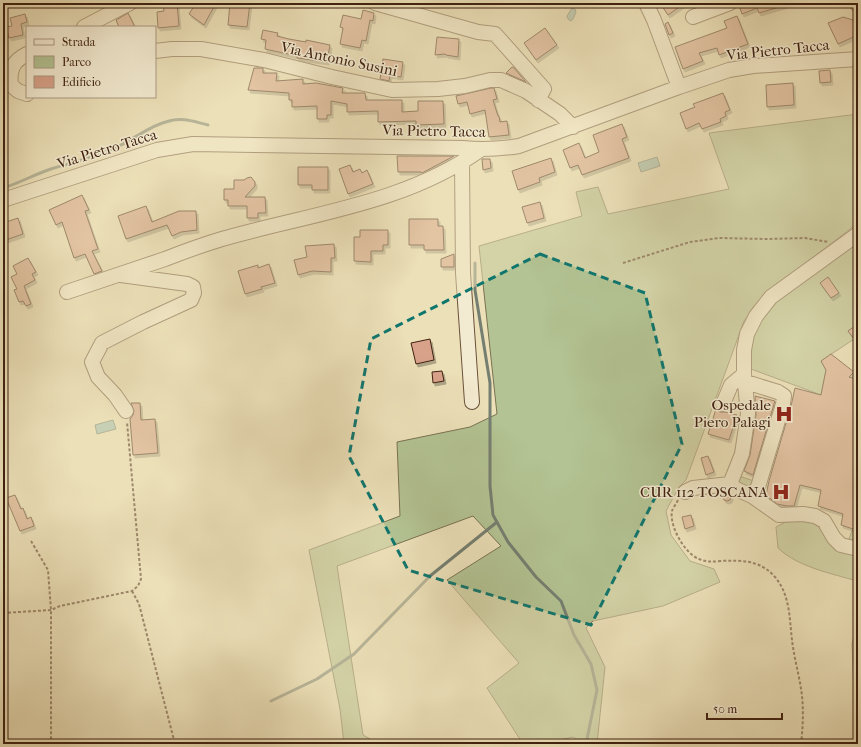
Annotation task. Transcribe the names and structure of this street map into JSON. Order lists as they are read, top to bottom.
{
  "streets": {
    "street": ["Via Pietro Tacca", "Via Antonio Susini"]
  },
  "crossings": [
    ["Via Pietro Tacca", "Via Antonio Susini"]
  ],
  "places": {
    "hospital": ["Ospedale Piero Palagi", "CUR 112 TOSCANA"]
  },
  "legend": ["Strada", "Parco", "Edificio"],
  "scale_bar": "50 m"
}
